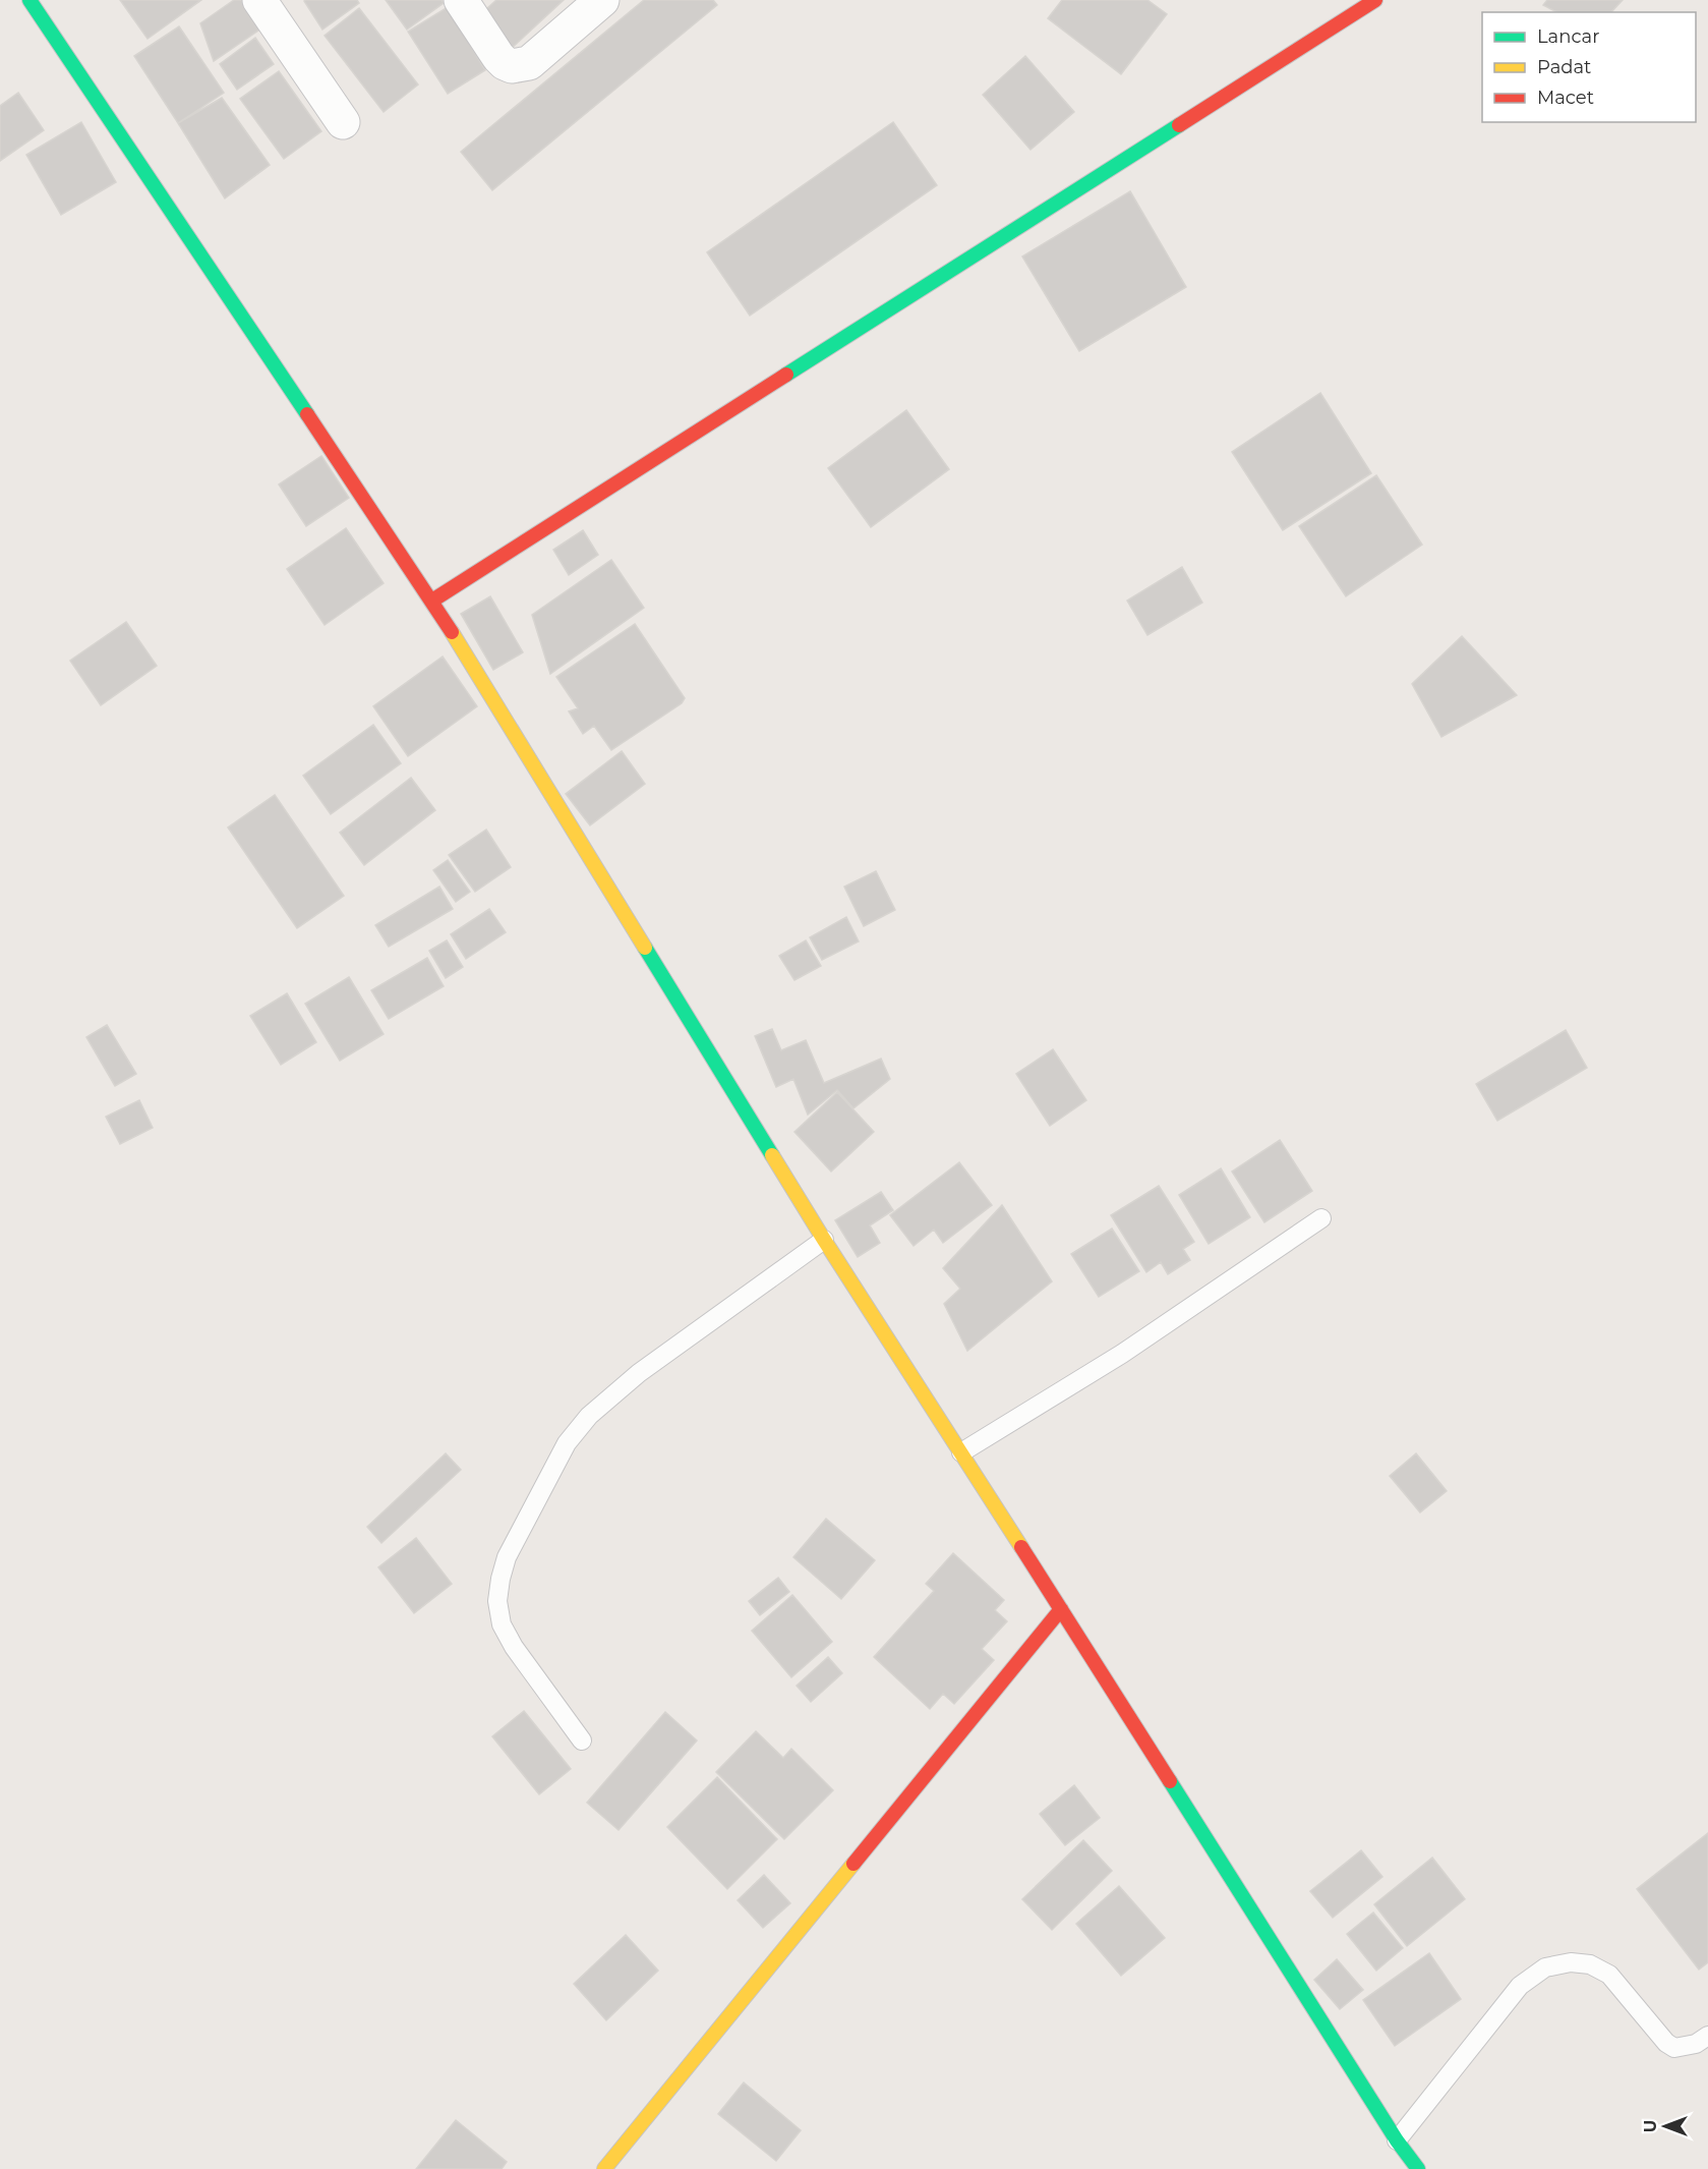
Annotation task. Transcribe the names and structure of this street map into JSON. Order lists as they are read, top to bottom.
{
  "legend": ["Lancar", "Padat", "Macet"],
  "north": "left"
}
